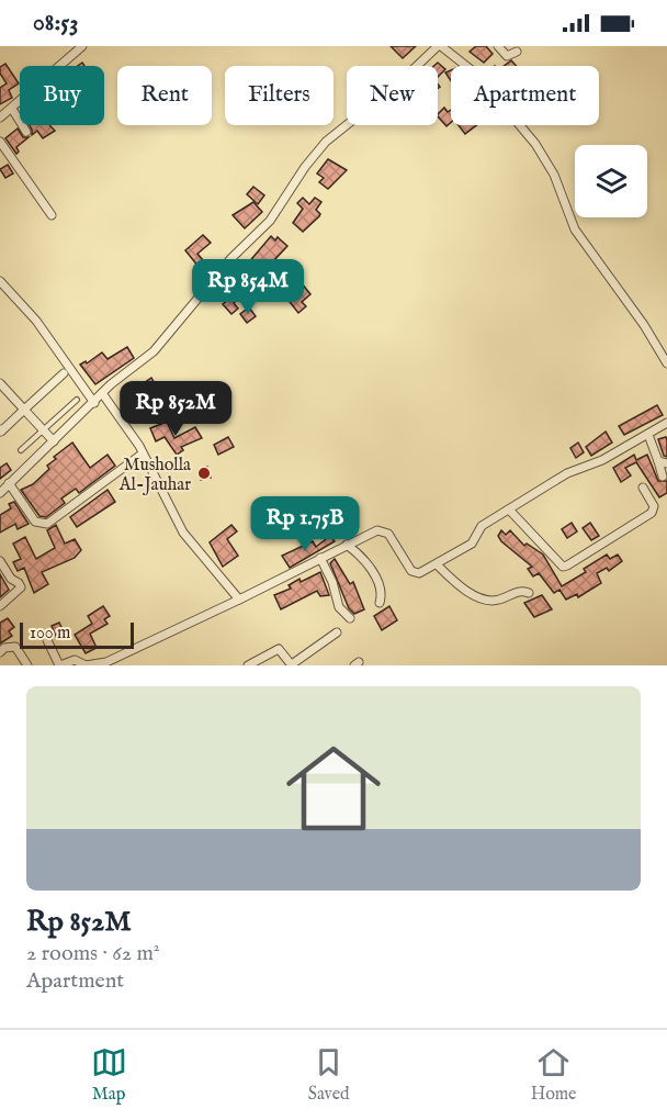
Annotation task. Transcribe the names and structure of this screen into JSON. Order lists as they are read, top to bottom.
{
  "places": ["Musholla Al-Jauhar"],
  "scale_bar": "100 m",
  "page": {
    "status": "08:53",
    "chip": [
      "Buy",
      "Rent",
      "Filters",
      "New",
      "Apartment"
    ],
    "price": ["Rp 854M", "Rp 852M", "Rp 1.75B"],
    "scale": "100 m",
    "list": [
      {
        "name": "Rp 852M",
        "note": "2 rooms · 62 m² · Apartment"
      }
    ],
    "tabs": ["Map", "Saved", "Home"]
  }
}
